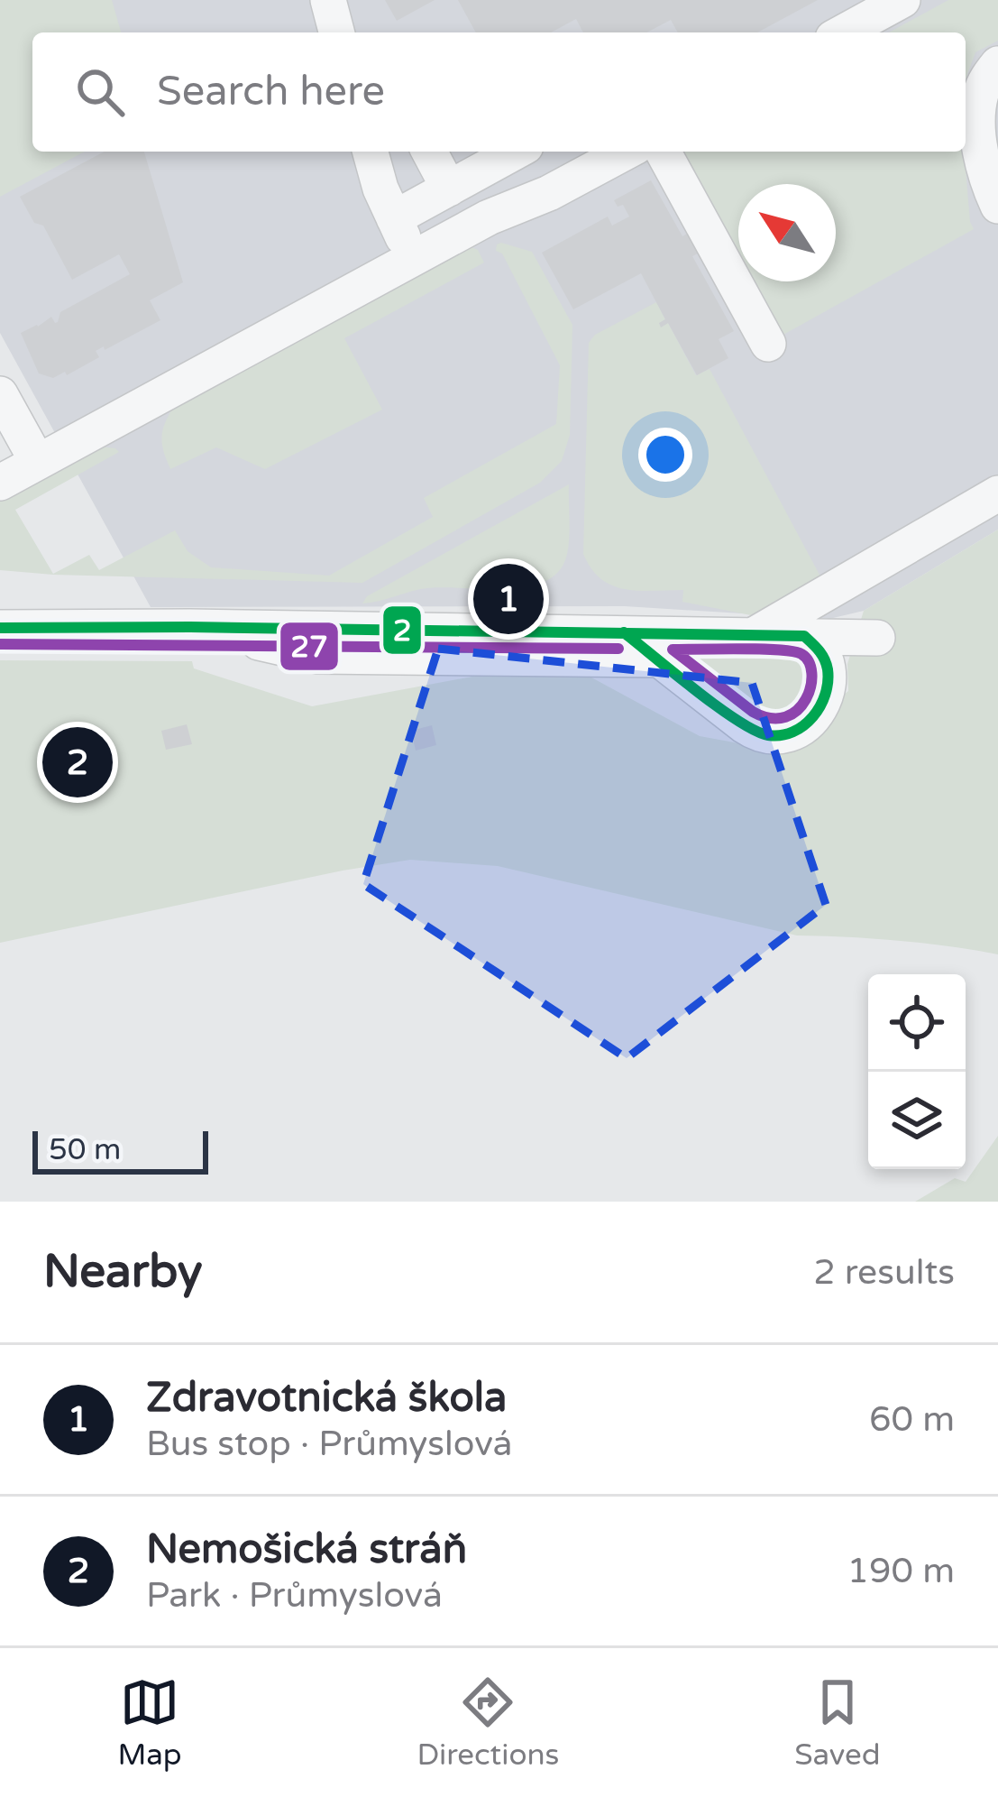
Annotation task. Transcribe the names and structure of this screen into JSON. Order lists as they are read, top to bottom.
{
  "lines": ["transit line 2", "transit line 27"],
  "scale_bar": "50 m",
  "north": "top left",
  "page": {
    "search": "Search here",
    "pins": ["1", "2"],
    "scale": "50 m",
    "heading": ["Nearby", "2 results"],
    "list": [
      {
        "mark": "1",
        "name": "Zdravotnická škola",
        "note": "Bus stop · Průmyslová",
        "value": "60 m"
      },
      {
        "mark": "2",
        "name": "Nemošická stráň",
        "note": "Park · Průmyslová",
        "value": "190 m"
      }
    ],
    "nav": ["Map", "Directions", "Saved"]
  }
}
